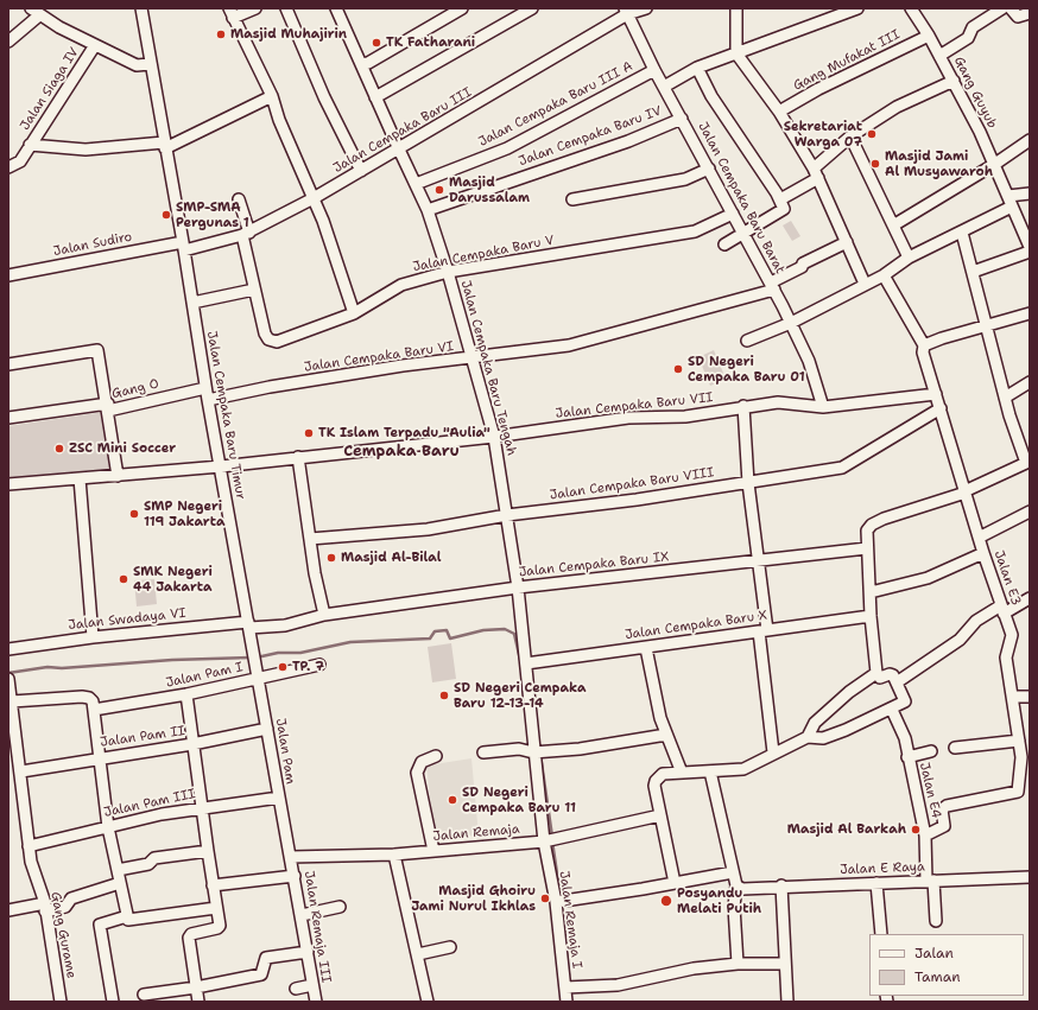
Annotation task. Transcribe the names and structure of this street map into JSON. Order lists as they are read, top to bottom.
{
  "streets": {
    "street": [
      "Gang Mufakat III",
      "Jalan Siaga IV",
      "Gang Guyub",
      "Jalan Cempaka Baru III A",
      "Jalan Cempaka Baru III",
      "Jalan Cempaka Baru IV",
      "Jalan Cempaka Baru Barat",
      "Jalan Sudiro",
      "Jalan Cempaka Baru V",
      "Jalan Cempaka Baru VI",
      "Jalan Cempaka Baru Tengah",
      "Gang O",
      "Jalan Cempaka Baru VII",
      "Jalan Cempaka Baru Timur",
      "Jalan Cempaka Baru VIII",
      "Jalan Cempaka Baru IX",
      "Jalan E3",
      "Jalan Swadaya VI",
      "Jalan Cempaka Baru X",
      "Jalan Pam I",
      "Jalan Pam II",
      "Jalan Pam",
      "Jalan E4",
      "Jalan Pam III",
      "Jalan Remaja",
      "Jalan E Raya",
      "Jalan Remaja I",
      "Jalan Remaja III",
      "Gang Gurame"
    ]
  },
  "crossings": [
    ["Gang Mufakat III", "Gang Guyub"],
    ["Jalan Cempaka Baru III A", "Jalan Cempaka Baru Barat"],
    ["Jalan Cempaka Baru III A", "Jalan Cempaka Baru Tengah"],
    ["Jalan Cempaka Baru III", "Jalan Cempaka Baru Barat"],
    ["Jalan Cempaka Baru III", "Jalan Sudiro"],
    ["Jalan Cempaka Baru III", "Jalan Cempaka Baru V"],
    ["Jalan Cempaka Baru III", "Jalan Cempaka Baru Tengah"],
    ["Jalan Cempaka Baru III", "Jalan Cempaka Baru Timur"],
    ["Jalan Cempaka Baru IV", "Jalan Cempaka Baru Barat"],
    ["Jalan Cempaka Baru IV", "Jalan Cempaka Baru Tengah"],
    ["Jalan Cempaka Baru Barat", "Jalan Cempaka Baru V"],
    ["Jalan Cempaka Baru Barat", "Jalan Cempaka Baru VI"],
    ["Jalan Cempaka Baru Barat", "Jalan Cempaka Baru VII"],
    ["Jalan Sudiro", "Jalan Cempaka Baru Timur"],
    ["Jalan Cempaka Baru V", "Jalan Cempaka Baru Tengah"],
    ["Jalan Cempaka Baru VI", "Jalan Cempaka Baru Tengah"],
    ["Jalan Cempaka Baru VI", "Jalan Cempaka Baru Timur"],
    ["Jalan Cempaka Baru Tengah", "Jalan Cempaka Baru VII"],
    ["Jalan Cempaka Baru Tengah", "Jalan Cempaka Baru VIII"],
    ["Jalan Cempaka Baru Tengah", "Jalan Cempaka Baru IX"],
    ["Jalan Cempaka Baru Tengah", "Jalan Cempaka Baru X"],
    ["Jalan Cempaka Baru Tengah", "Jalan Remaja"],
    ["Jalan Cempaka Baru Tengah", "Jalan Remaja I"],
    ["Gang O", "Jalan Cempaka Baru VII"],
    ["Gang O", "Jalan Cempaka Baru Timur"],
    ["Jalan Cempaka Baru VII", "Jalan Cempaka Baru Timur"],
    ["Jalan Cempaka Baru VII", "Jalan E3"],
    ["Jalan Cempaka Baru Timur", "Jalan Cempaka Baru IX"],
    ["Jalan Cempaka Baru Timur", "Jalan Swadaya VI"],
    ["Jalan Cempaka Baru Timur", "Jalan Pam"],
    ["Jalan Cempaka Baru VIII", "Jalan E3"],
    ["Jalan Cempaka Baru IX", "Jalan Swadaya VI"],
    ["Jalan E3", "Jalan E4"],
    ["Jalan Pam I", "Jalan Pam"],
    ["Jalan Pam II", "Jalan Pam"],
    ["Jalan Pam II", "Gang Gurame"],
    ["Jalan Pam", "Jalan Pam III"],
    ["Jalan Pam", "Jalan Remaja"],
    ["Jalan Pam", "Jalan Remaja III"],
    ["Jalan E4", "Jalan E Raya"],
    ["Jalan Pam III", "Gang Gurame"],
    ["Jalan Remaja", "Jalan Remaja I"],
    ["Jalan Remaja", "Jalan Remaja III"]
  ],
  "districts": ["Cempaka Baru"],
  "places": [
    "Masjid Muhajirin",
    "TK Fatharani",
    "Sekretariat Warga 07",
    "Masjid Jami Al Musyawaroh",
    "Masjid Darussalam",
    "SMP-SMA Pergunas 1",
    "SD Negeri Cempaka Baru 01",
    "TK Islam Terpadu \"Aulia\"",
    "ZSC Mini Soccer",
    "SMP Negeri 119 Jakarta",
    "Masjid Al-Bilal",
    "SMK Negeri 44 Jakarta",
    "TP. 7",
    "SD Negeri Cempaka Baru 12-13-14",
    "SD Negeri Cempaka Baru 11",
    "Masjid Al Barkah",
    "Masjid Ghoiru Jami Nurul Ikhlas",
    "Posyandu Melati Putih"
  ],
  "legend": ["Jalan", "Taman"]
}
